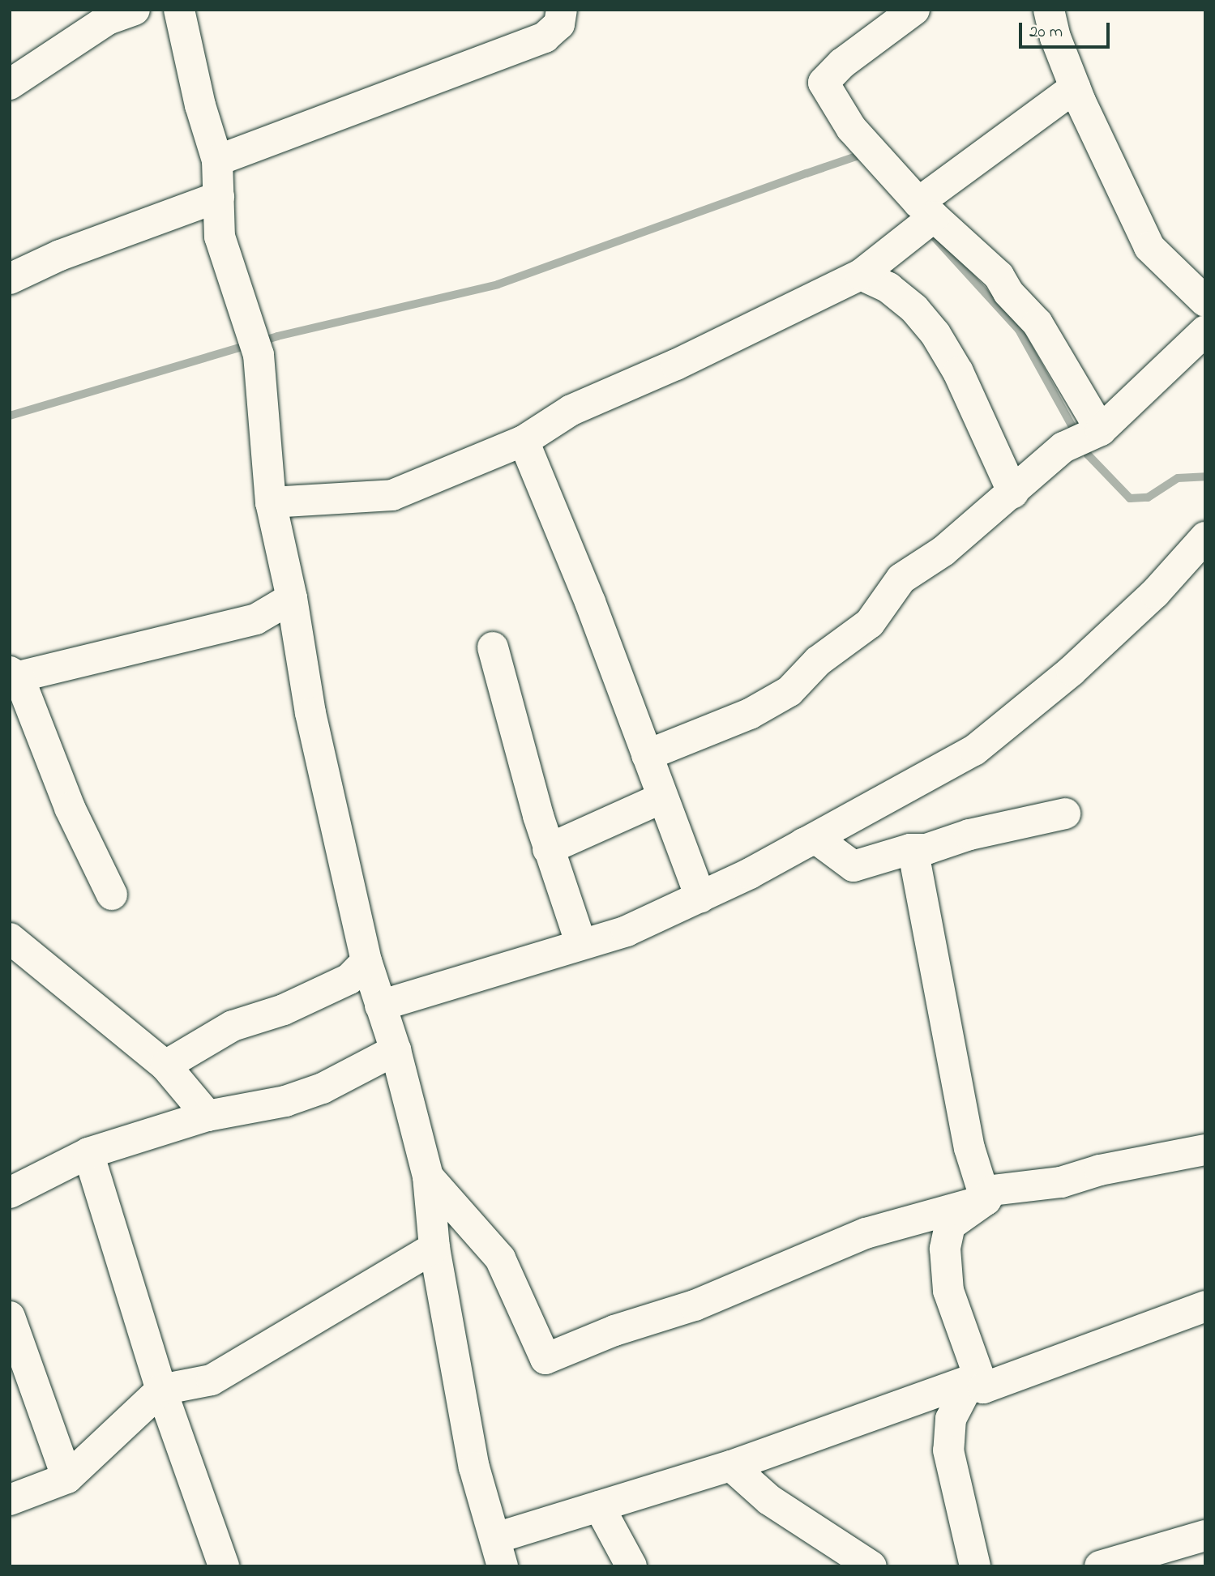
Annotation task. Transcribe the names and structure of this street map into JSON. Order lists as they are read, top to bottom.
{
  "scale_bar": "20 m"
}
